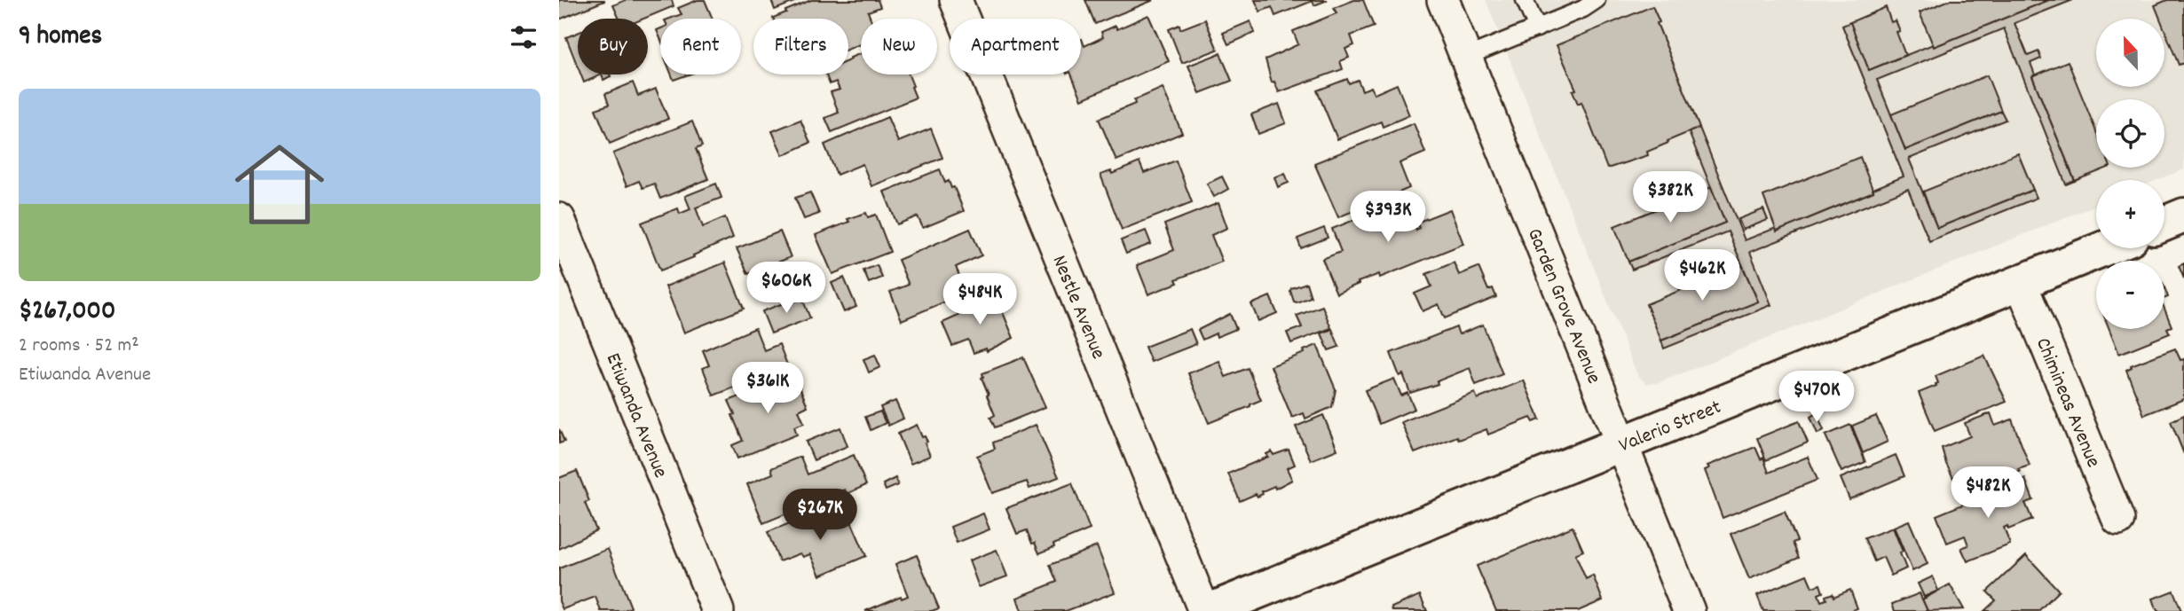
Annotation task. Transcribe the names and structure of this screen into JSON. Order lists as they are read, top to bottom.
{
  "streets": {
    "street": [
      "Garden Grove Avenue",
      "Nestle Avenue",
      "Chimineas Avenue",
      "Etiwanda Avenue",
      "Valerio Street"
    ]
  },
  "crossings": [
    ["Garden Grove Avenue", "Valerio Street"],
    ["Nestle Avenue", "Valerio Street"],
    ["Chimineas Avenue", "Valerio Street"]
  ],
  "north": "top",
  "page": {
    "heading": "9 homes",
    "map_buttons": ["+", "−"],
    "chip": [
      "Buy",
      "Rent",
      "Filters",
      "New",
      "Apartment"
    ],
    "list": [
      {
        "name": "$267,000",
        "note": "2 rooms · 52 m² · Etiwanda Avenue"
      }
    ],
    "price": [
      "$382K",
      "$393K",
      "$462K",
      "$606K",
      "$484K",
      "$361K",
      "$470K",
      "$482K",
      "$267K"
    ]
  }
}
